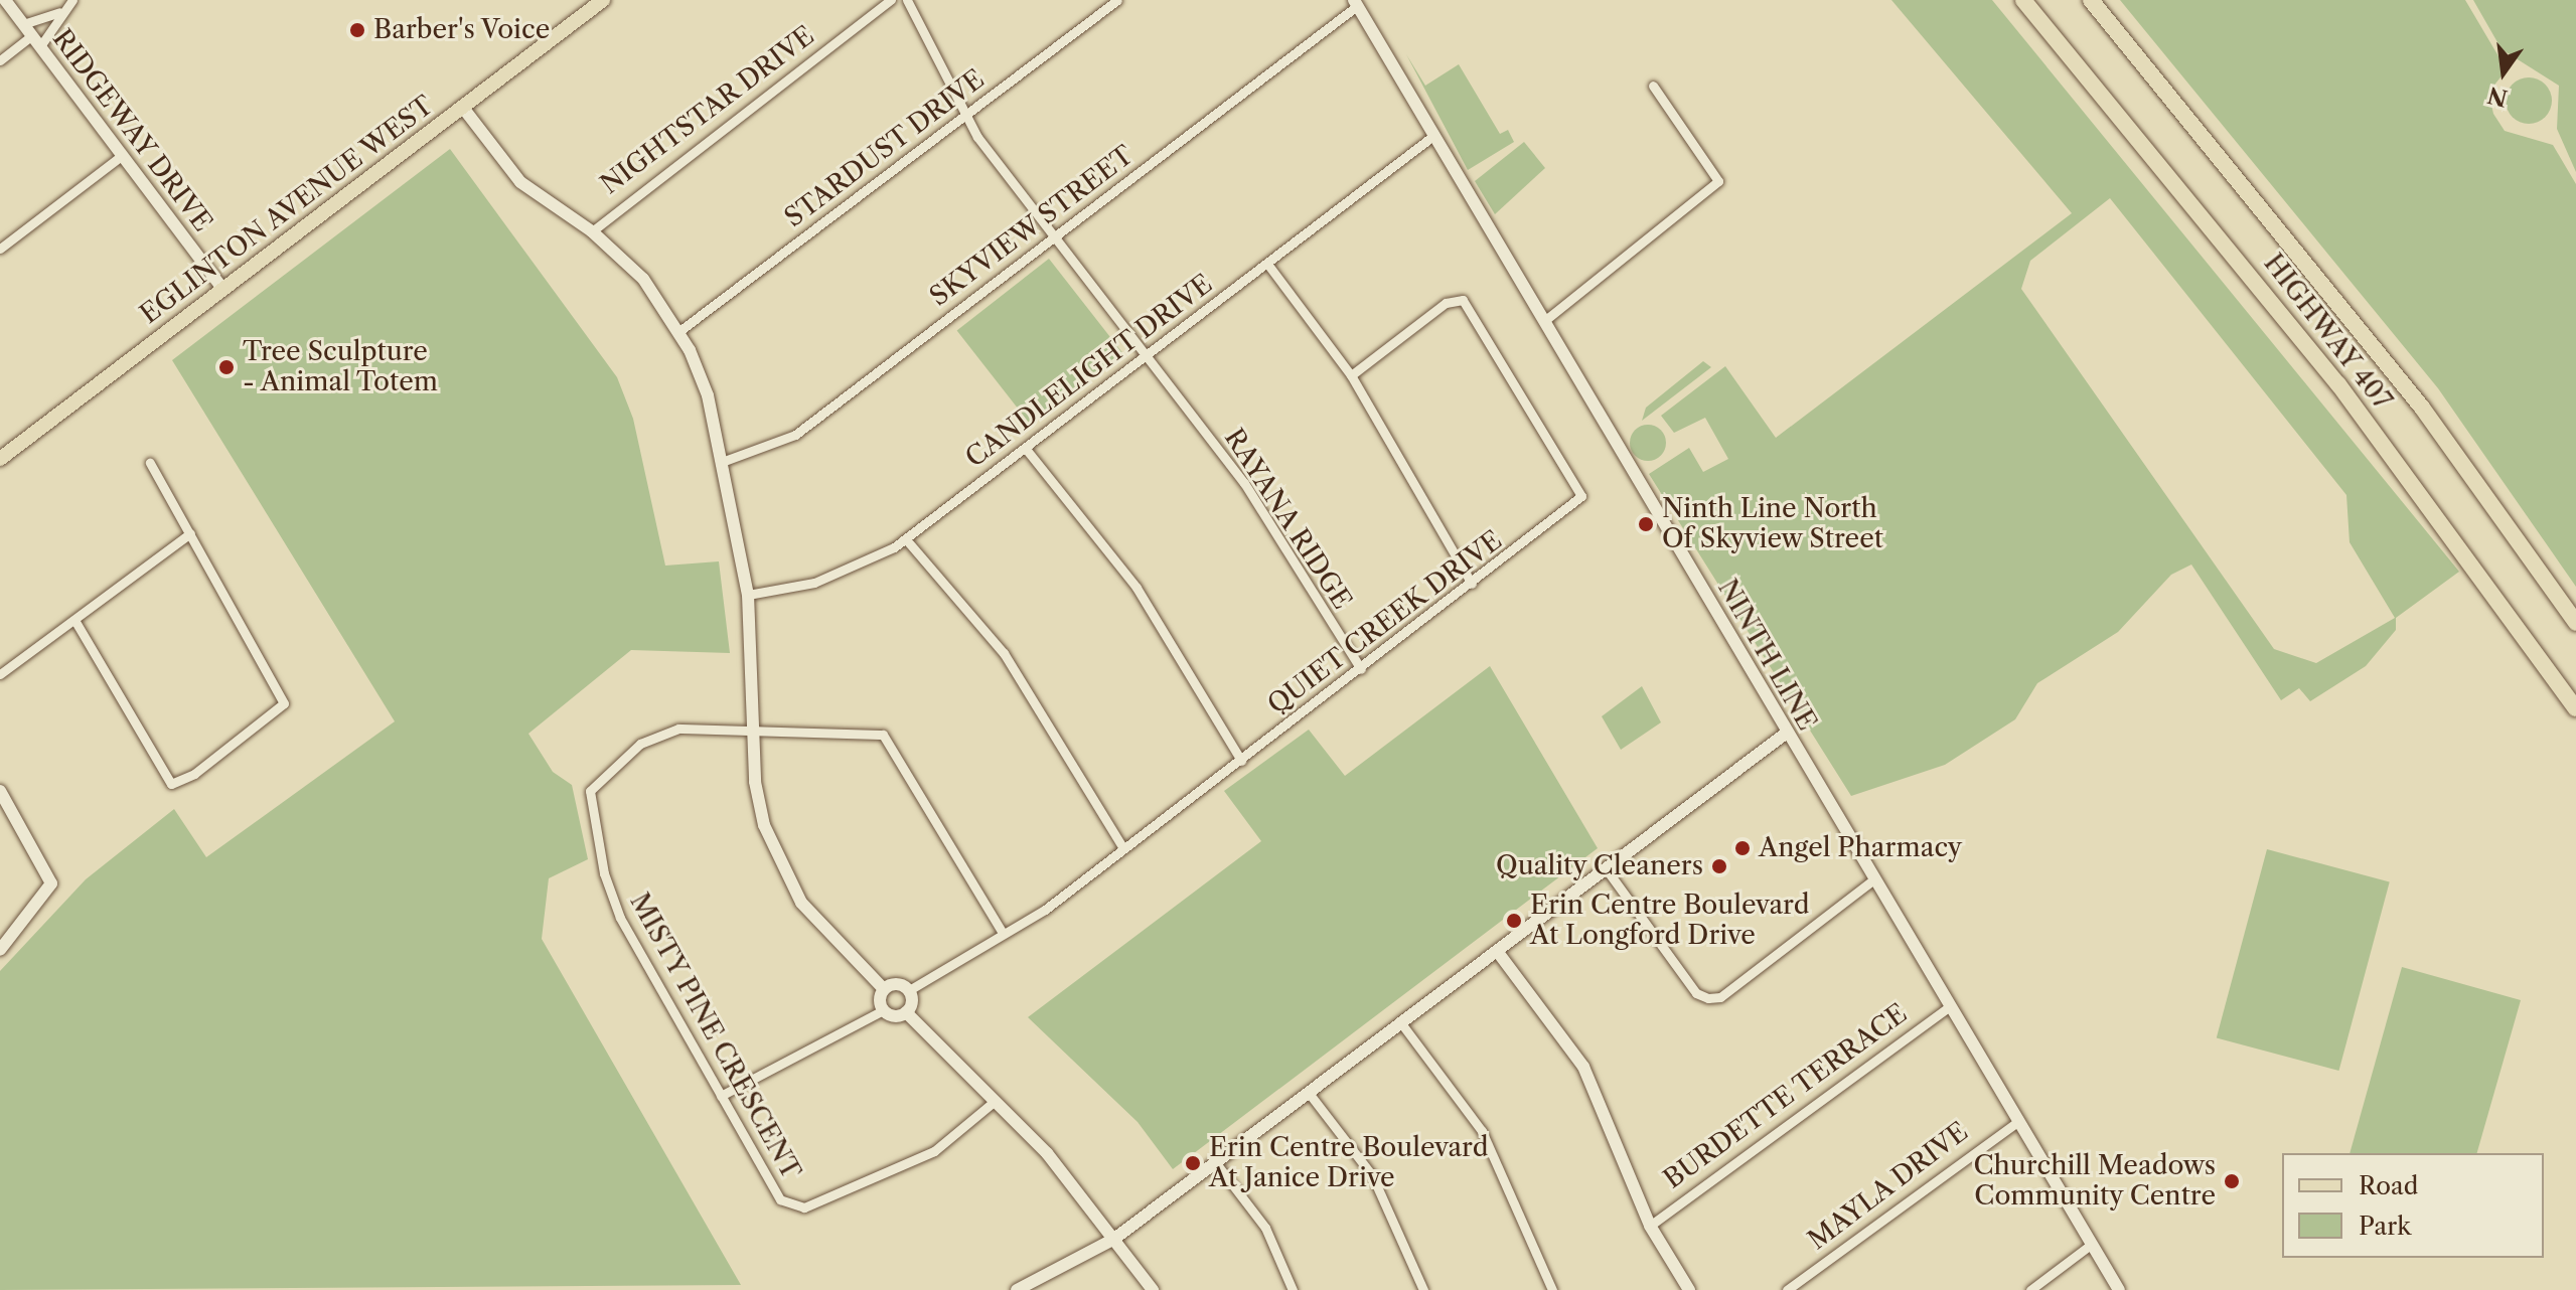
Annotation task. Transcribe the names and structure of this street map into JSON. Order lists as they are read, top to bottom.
{
  "streets": {
    "highway": ["HIGHWAY 407"],
    "main road": ["EGLINTON AVENUE WEST"],
    "street": [
      "NIGHTSTAR DRIVE",
      "RIDGEWAY DRIVE",
      "STARDUST DRIVE",
      "SKYVIEW STREET",
      "CANDLELIGHT DRIVE",
      "RAYANA RIDGE",
      "QUIET CREEK DRIVE",
      "NINTH LINE",
      "MISTY PINE CRESCENT",
      "BURDETTE TERRACE",
      "MAYLA DRIVE"
    ]
  },
  "crossings": [
    ["RIDGEWAY DRIVE", "EGLINTON AVENUE WEST"],
    ["STARDUST DRIVE", "RAYANA RIDGE"],
    ["SKYVIEW STREET", "RAYANA RIDGE"],
    ["SKYVIEW STREET", "NINTH LINE"],
    ["CANDLELIGHT DRIVE", "RAYANA RIDGE"],
    ["CANDLELIGHT DRIVE", "NINTH LINE"],
    ["RAYANA RIDGE", "QUIET CREEK DRIVE"],
    ["QUIET CREEK DRIVE", "MISTY PINE CRESCENT"],
    ["NINTH LINE", "BURDETTE TERRACE"],
    ["NINTH LINE", "MAYLA DRIVE"]
  ],
  "places": [
    "Barber's Voice",
    "Tree Sculpture - Animal Totem",
    "Ninth Line North Of Skyview Street",
    "Angel Pharmacy",
    "Quality Cleaners",
    "Erin Centre Boulevard At Longford Drive",
    "Erin Centre Boulevard At Janice Drive",
    "Churchill Meadows Community Centre"
  ],
  "legend": ["Road", "Park"],
  "north": "bottom"
}
